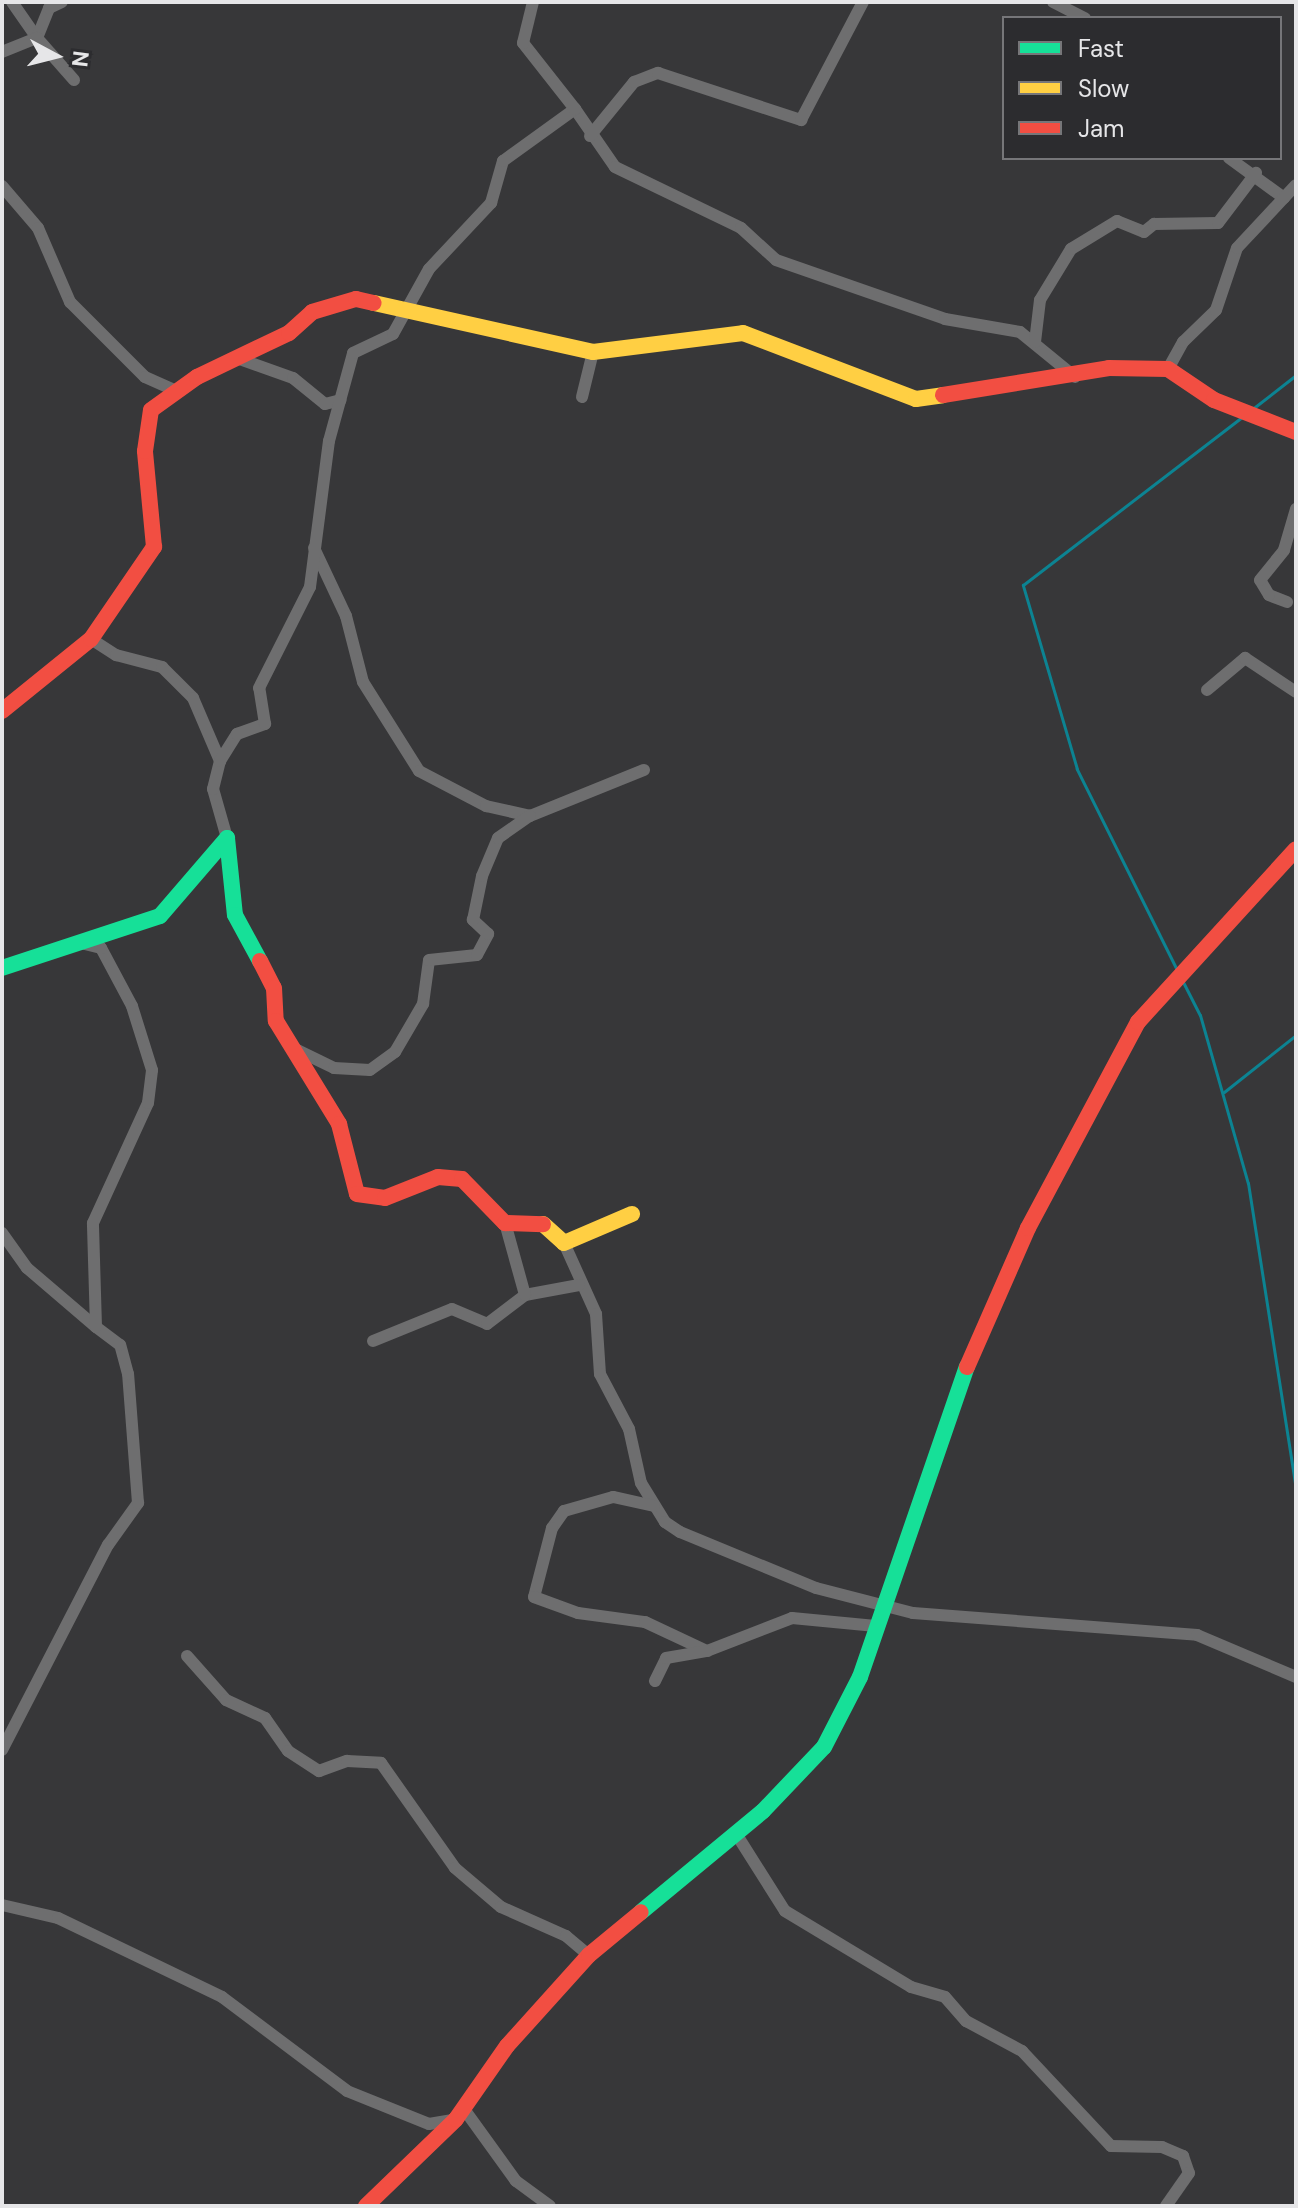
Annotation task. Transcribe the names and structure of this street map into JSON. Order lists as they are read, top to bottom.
{
  "legend": ["Fast", "Slow", "Jam"],
  "north": "right"
}
